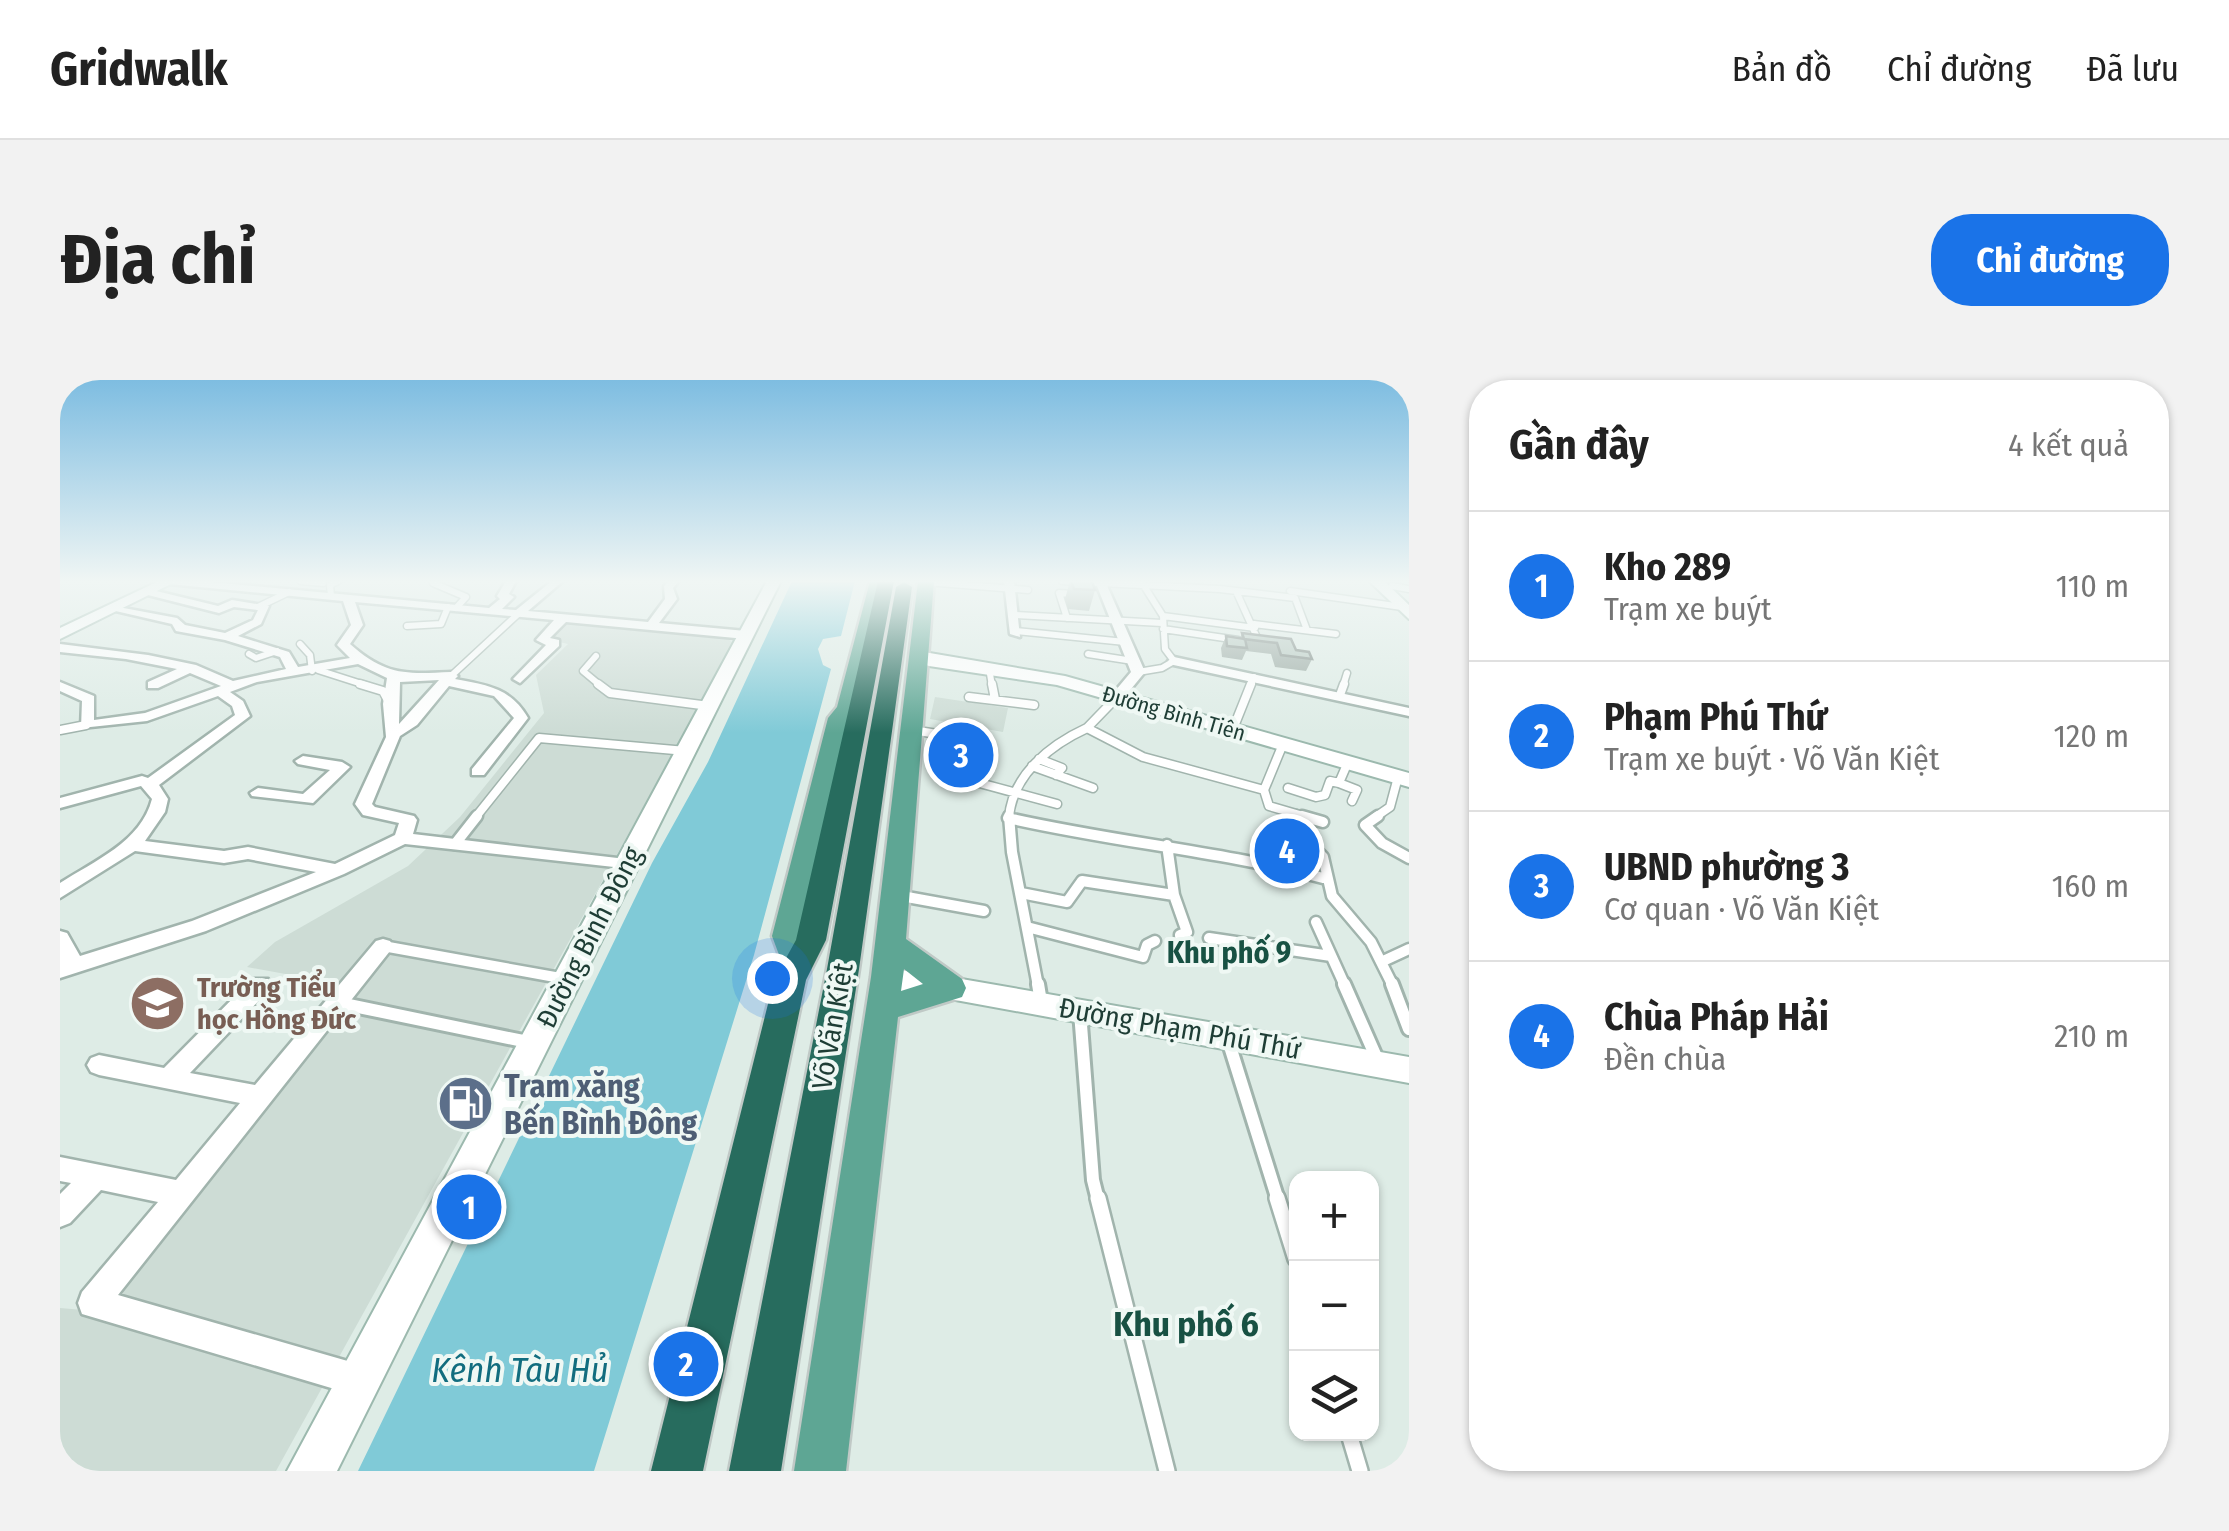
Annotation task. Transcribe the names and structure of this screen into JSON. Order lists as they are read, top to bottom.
{
  "streets": {
    "highway": ["Võ Văn Kiệt"],
    "street": ["Đường Bình Tiên", "Đường Bình Đông", "Đường Phạm Phú Thứ"]
  },
  "crossings": [
    ["Đường Bình Tiên", "Võ Văn Kiệt"]
  ],
  "districts": ["Khu phố 9", "Khu phố 6"],
  "water": ["Kênh Tàu Hủ"],
  "places": {
    "school or university": ["Trường Tiểu học Hồng Đức"],
    "fuel station": ["Trạm xăng Bến Bình Đông"]
  },
  "page": {
    "header": "Gridwalk",
    "nav": ["Bản đồ", "Chỉ đường", "Đã lưu"],
    "buttons": "Chỉ đường",
    "title": "Địa chỉ",
    "heading": ["Gần đây", "4 kết quả"],
    "list": [
      {
        "mark": "1",
        "name": "Kho 289",
        "note": "Trạm xe buýt",
        "value": "110 m"
      },
      {
        "mark": "2",
        "name": "Phạm Phú Thứ",
        "note": "Trạm xe buýt · Võ Văn Kiệt",
        "value": "120 m"
      },
      {
        "mark": "3",
        "name": "UBND phường 3",
        "note": "Cơ quan · Võ Văn Kiệt",
        "value": "160 m"
      },
      {
        "mark": "4",
        "name": "Chùa Pháp Hải",
        "note": "Đền chùa",
        "value": "210 m"
      }
    ],
    "pins": [
      "3",
      "4",
      "1",
      "2"
    ],
    "map_buttons": ["+", "−"]
  }
}
